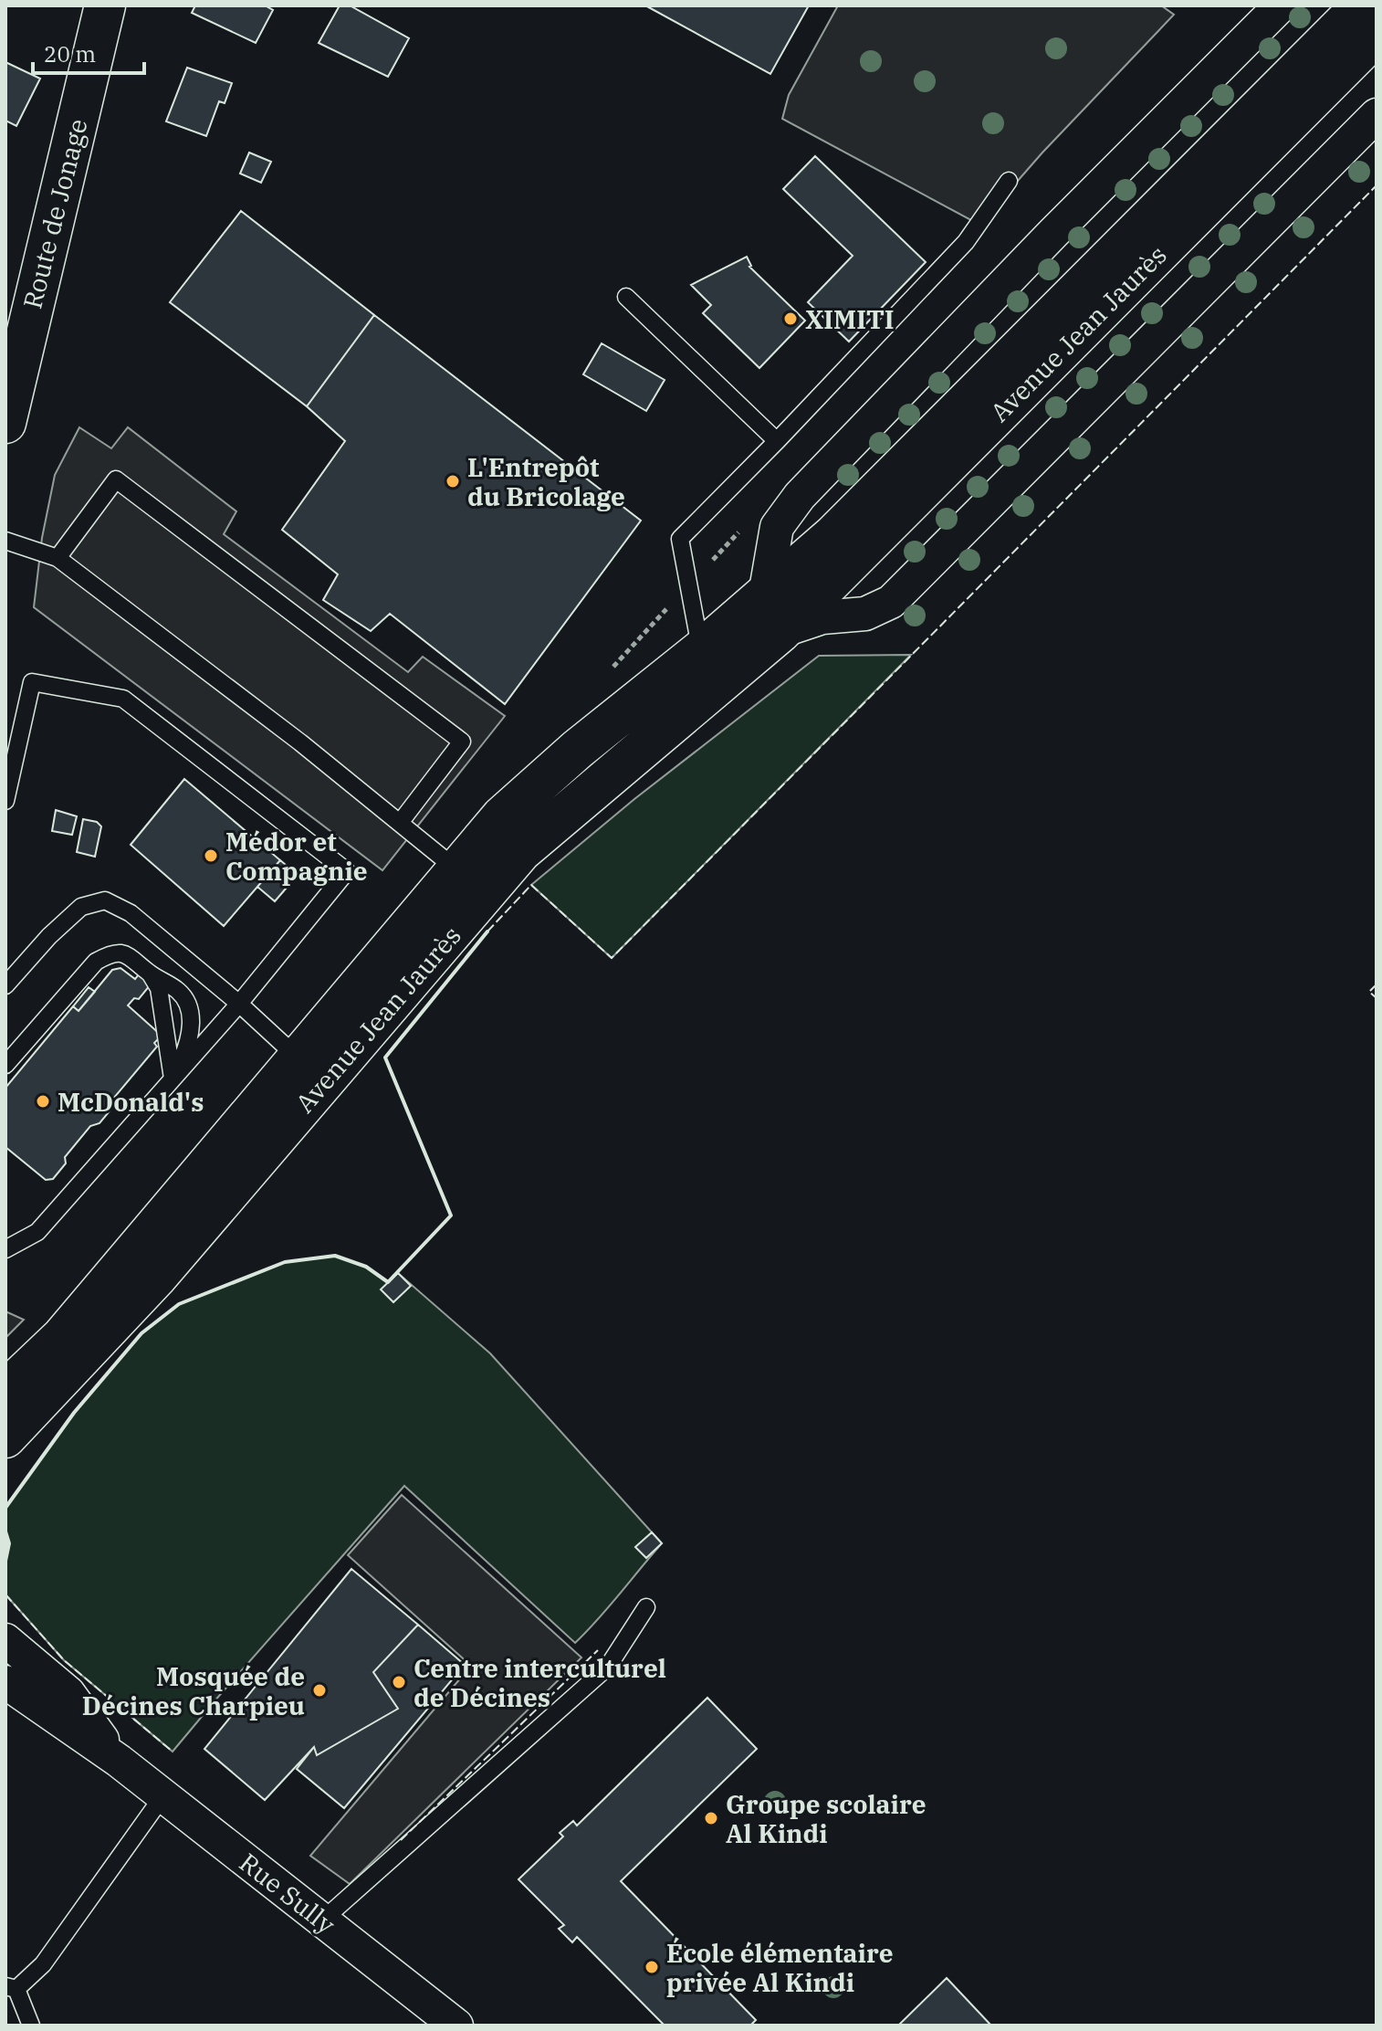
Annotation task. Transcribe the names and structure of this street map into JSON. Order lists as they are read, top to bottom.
{
  "streets": {
    "main road": ["Route de Jonage", "Avenue Jean Jaurès"],
    "street": ["Rue Sully"]
  },
  "places": [
    "XIMITI",
    "L'Entrepôt du Bricolage",
    "Médor et Compagnie",
    "McDonald's",
    "Centre interculturel de Décines",
    "Mosquée de Décines Charpieu",
    "Groupe scolaire Al Kindi",
    "École élémentaire privée Al Kindi"
  ],
  "scale_bar": "20 m"
}
